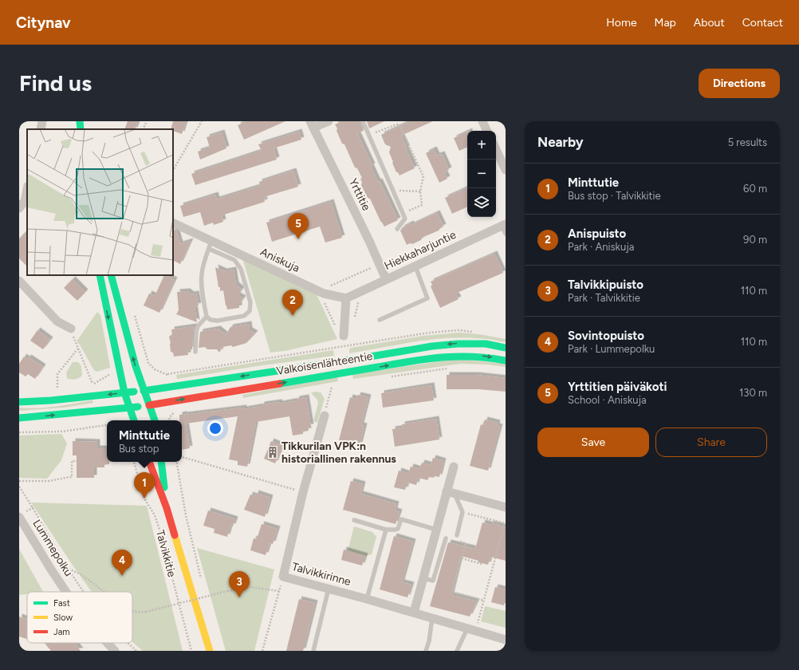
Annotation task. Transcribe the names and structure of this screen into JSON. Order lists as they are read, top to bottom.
{
  "streets": {
    "main road": ["Valkoisenlähteentie", "Talvikkitie"],
    "street": [
      "Yrttitie",
      "Hiekkaharjuntie",
      "Aniskuja",
      "Lummepolku",
      "Talvikkirinne"
    ]
  },
  "crossings": [
    ["Yrttitie", "Hiekkaharjuntie"],
    ["Hiekkaharjuntie", "Aniskuja"]
  ],
  "places": {
    "building": ["Tikkurilan VPK:n historiallinen rakennus"]
  },
  "legend": ["Fast", "Slow", "Jam"],
  "page": {
    "header": "Citynav",
    "nav": [
      "Home",
      "Map",
      "About",
      "Contact"
    ],
    "buttons": [
      "Directions",
      ["Save", "Share"]
    ],
    "title": "Find us",
    "heading": ["Nearby", "5 results"],
    "map_buttons": ["+", "−"],
    "list": [
      {
        "mark": "1",
        "name": "Minttutie",
        "note": "Bus stop · Talvikkitie",
        "value": "60 m"
      },
      {
        "mark": "2",
        "name": "Anispuisto",
        "note": "Park · Aniskuja",
        "value": "90 m"
      },
      {
        "mark": "3",
        "name": "Talvikkipuisto",
        "note": "Park · Talvikkitie",
        "value": "110 m"
      },
      {
        "mark": "4",
        "name": "Sovintopuisto",
        "note": "Park · Lummepolku",
        "value": "110 m"
      },
      {
        "mark": "5",
        "name": "Yrttitien päiväkoti",
        "note": "School · Aniskuja",
        "value": "130 m"
      }
    ],
    "pins": [
      "5",
      "2",
      "1",
      "4",
      "3"
    ],
    "popup": ["Minttutie", "Bus stop"]
  }
}
